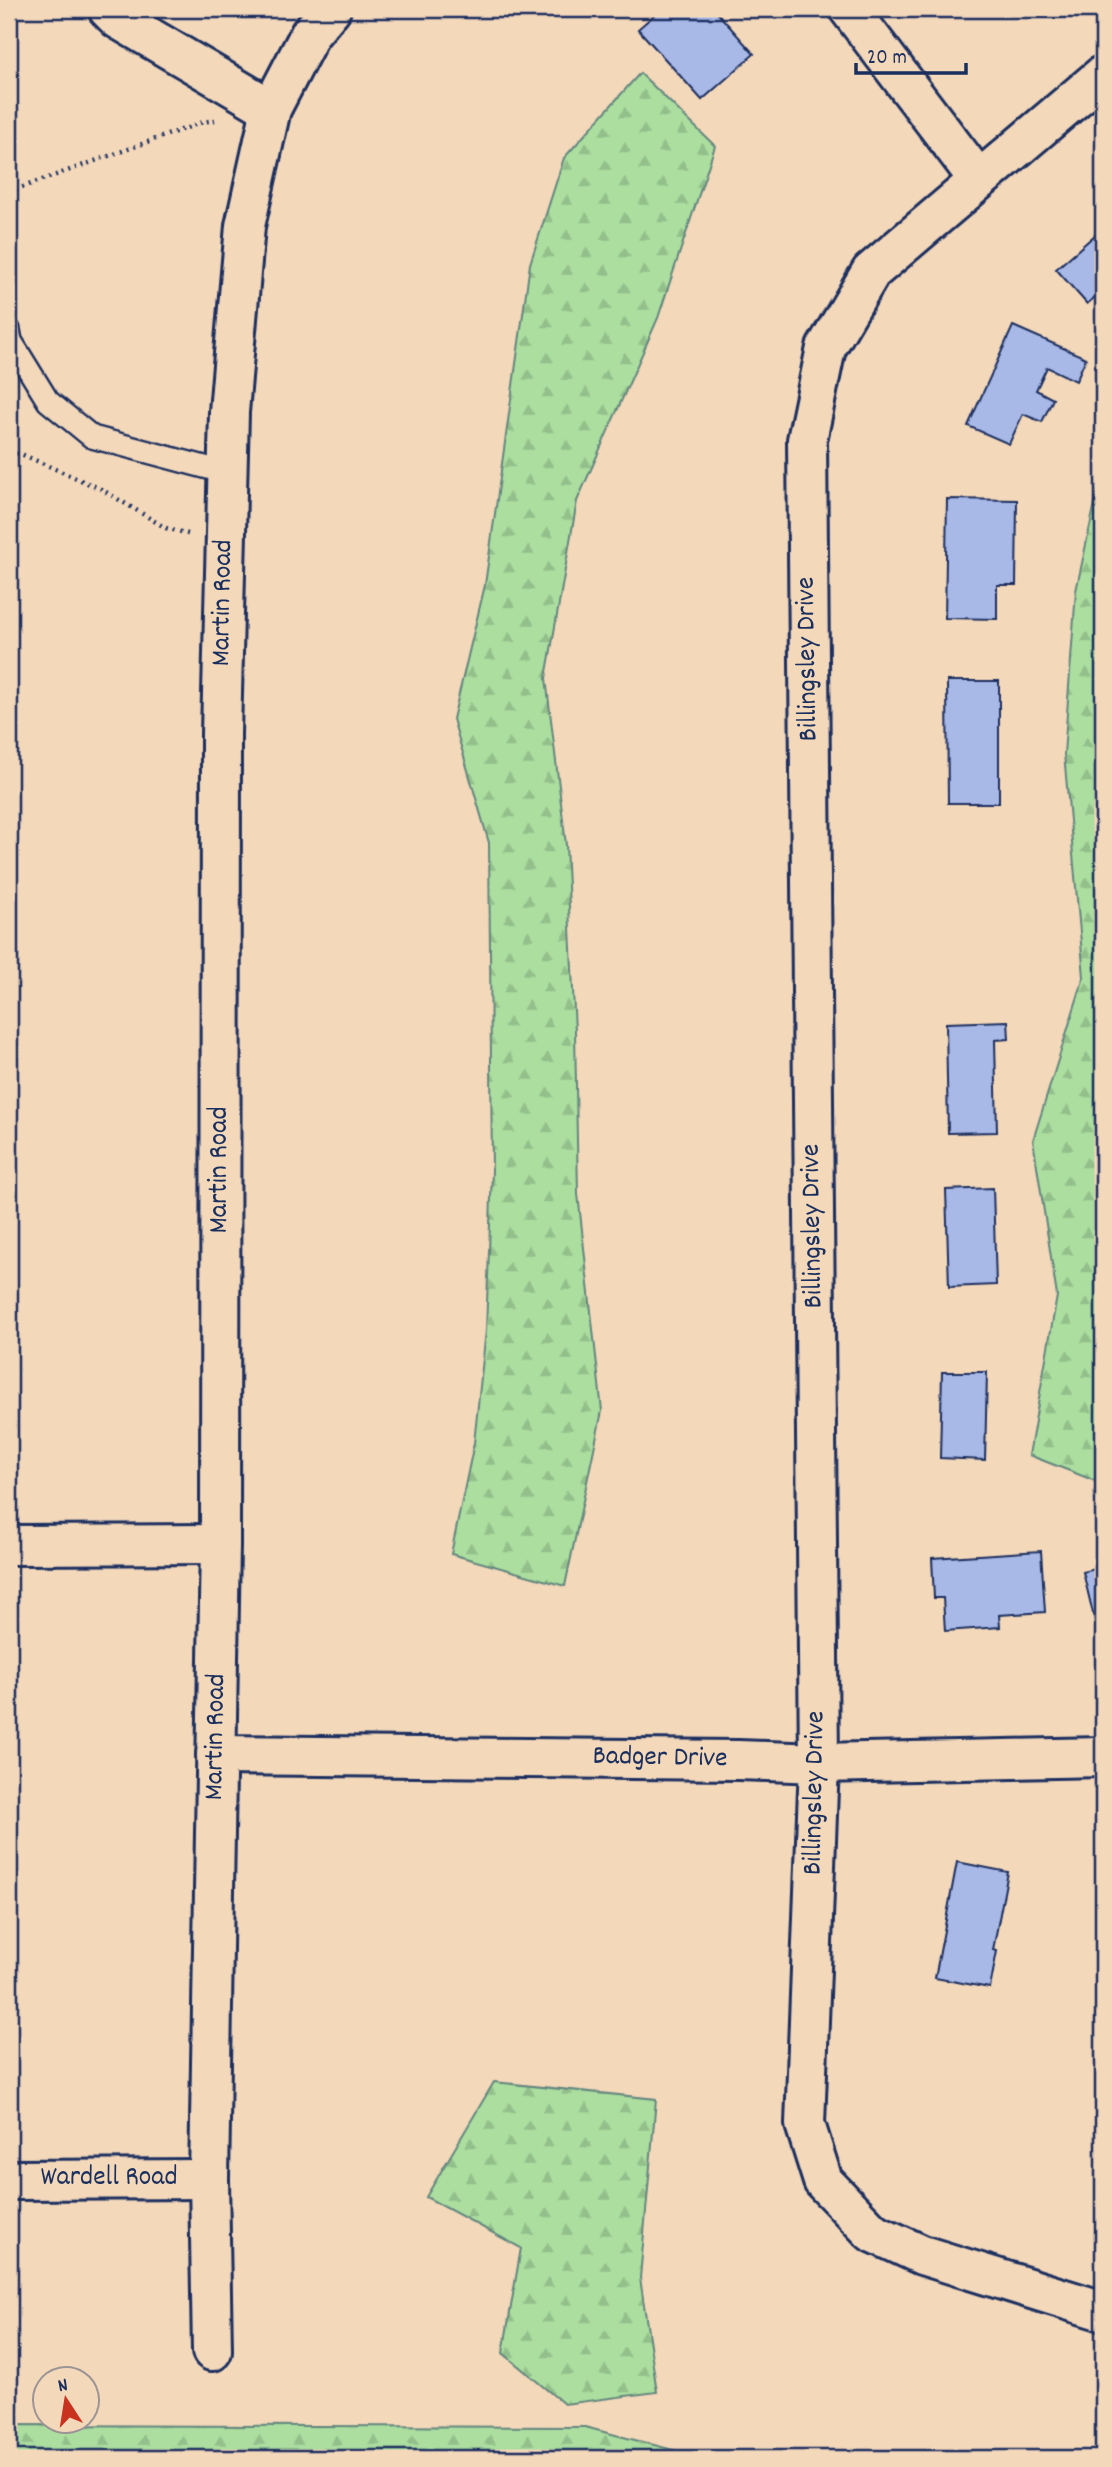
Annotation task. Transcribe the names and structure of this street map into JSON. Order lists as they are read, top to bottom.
{
  "streets": {
    "street": [
      "Martin Road",
      "Billingsley Drive",
      "Badger Drive",
      "Wardell Road"
    ]
  },
  "crossings": [
    ["Martin Road", "Badger Drive"],
    ["Martin Road", "Wardell Road"],
    ["Billingsley Drive", "Badger Drive"]
  ],
  "scale_bar": "20 m",
  "north": "top"
}
